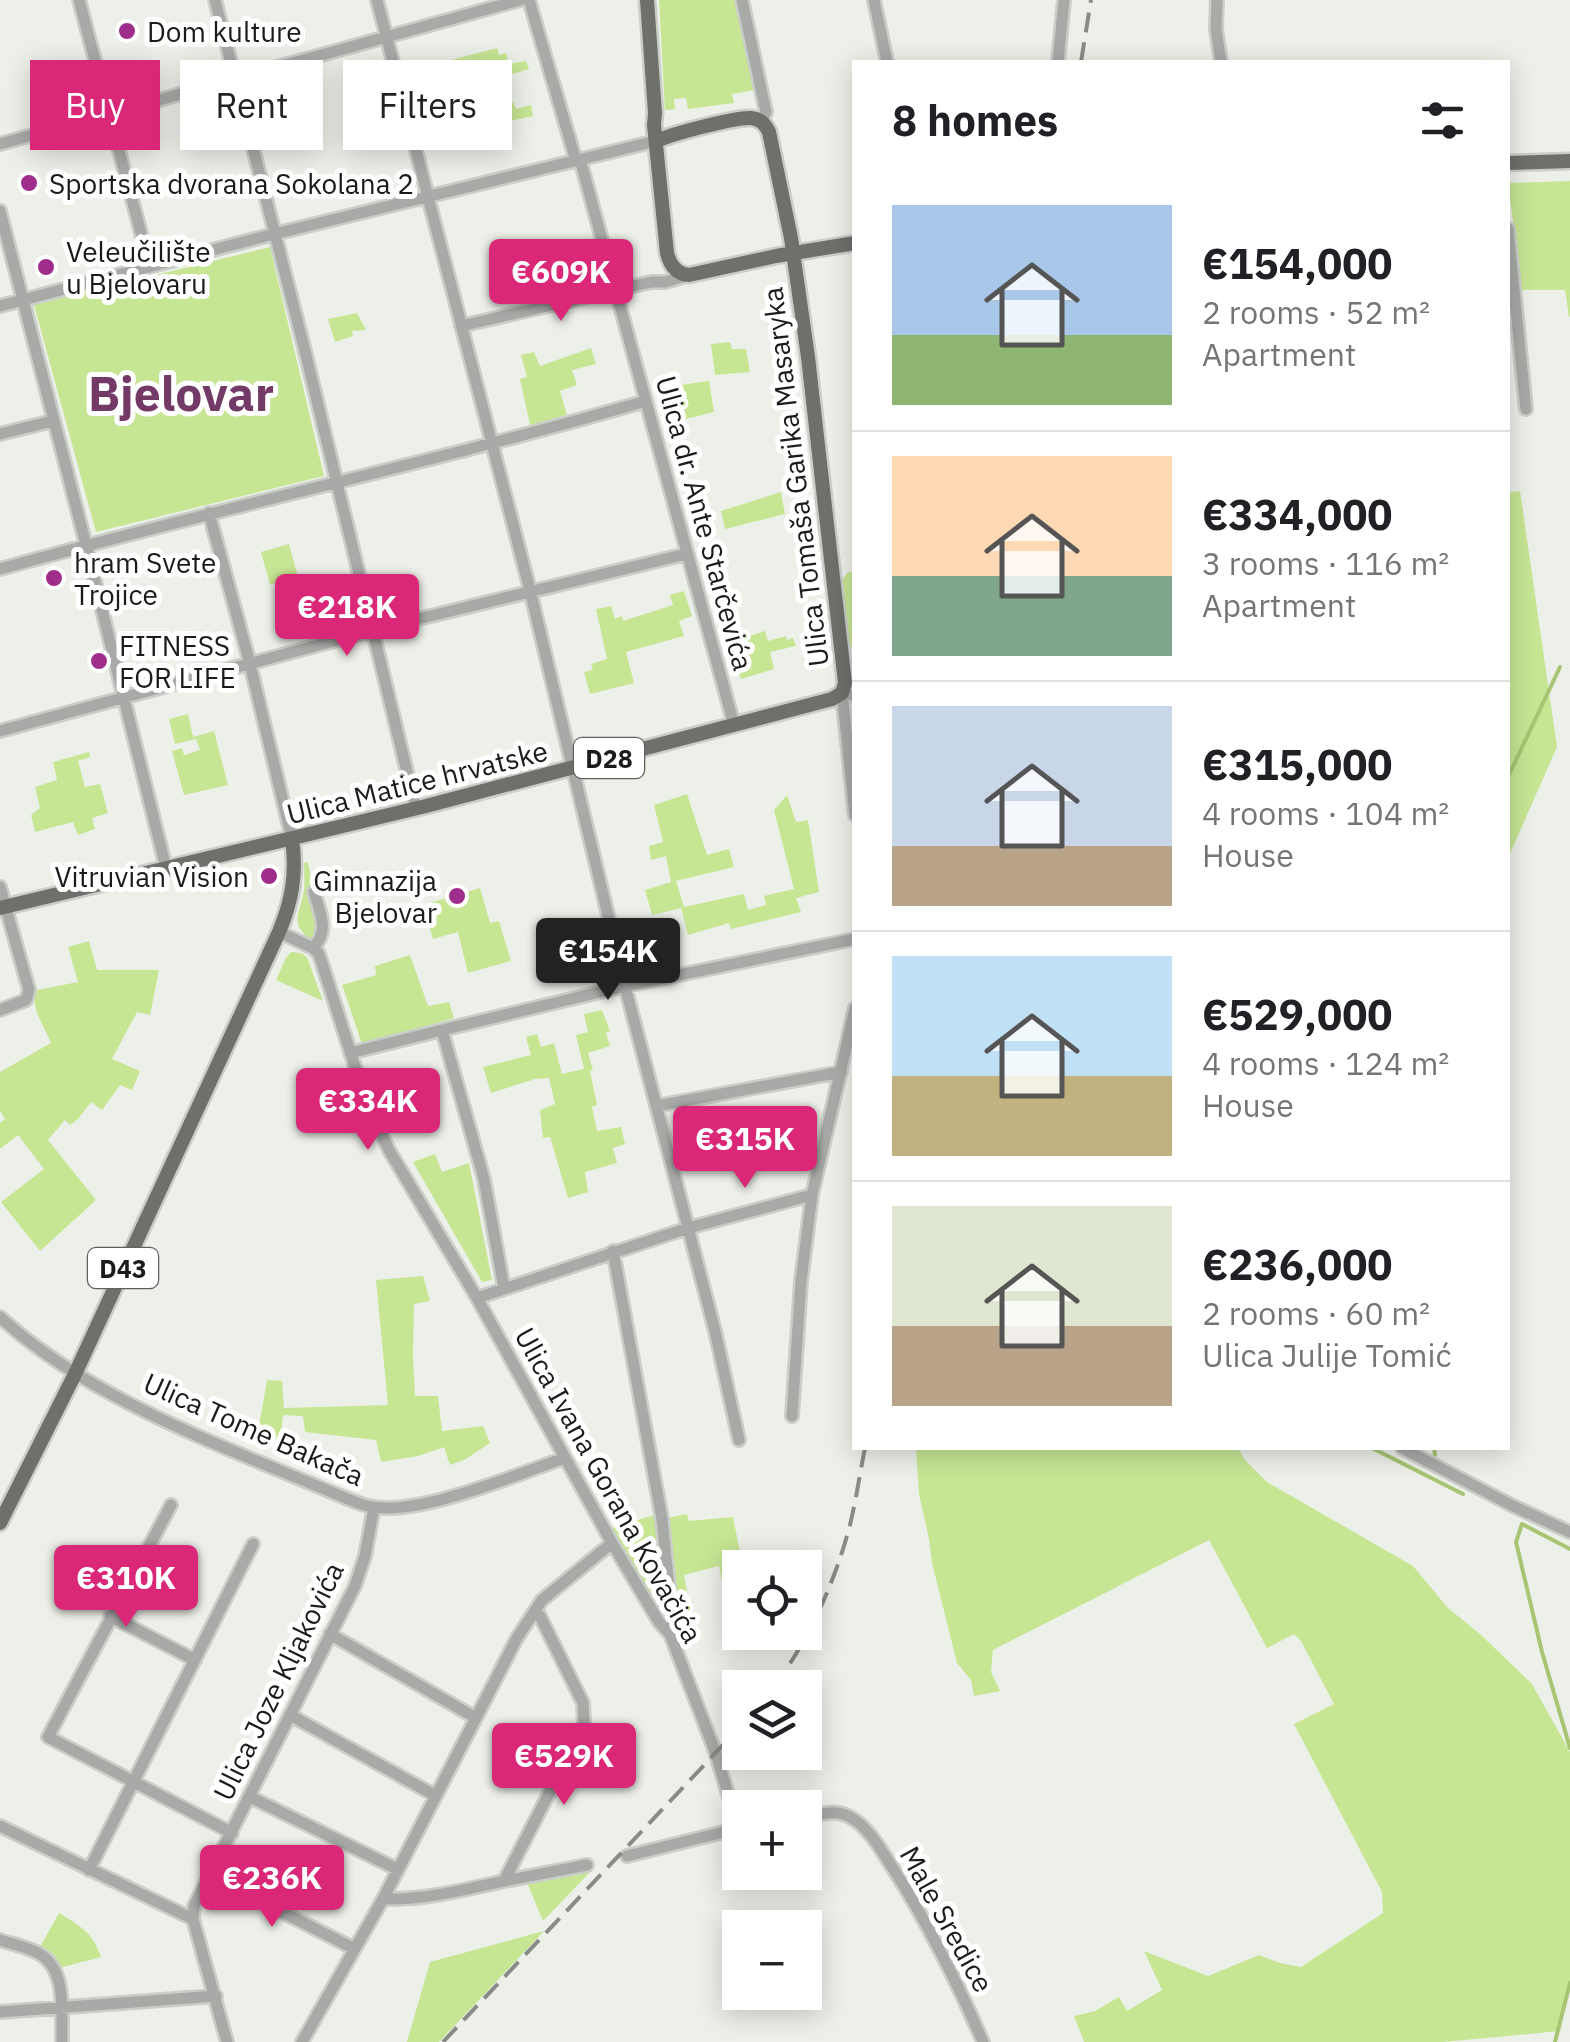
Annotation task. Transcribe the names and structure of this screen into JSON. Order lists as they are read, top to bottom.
{
  "streets": {
    "main road": [
      "Ulica Tomaša Garika Masaryka",
      "D28",
      "Ulica Matice hrvatske",
      "D43"
    ],
    "street": [
      "Ulica dr. Ante Starčevića",
      "Ulica Tome Bakača",
      "Ulica Ivana Gorana Kovačića",
      "Ulica Joze Kljakovića",
      "Male Sredice"
    ]
  },
  "crossings": [
    ["Ulica Tomaša Garika Masaryka", "Ulica Matice hrvatske"],
    ["Ulica dr. Ante Starčevića", "Ulica Matice hrvatske"],
    ["Ulica Matice hrvatske", "D43"],
    ["D43", "Ulica Tome Bakača"],
    ["Ulica Tome Bakača", "Ulica Ivana Gorana Kovačića"],
    ["Ulica Tome Bakača", "Ulica Joze Kljakovića"]
  ],
  "districts": ["Bjelovar"],
  "places": [
    "Dom kulture",
    "Sportska dvorana Sokolana 2",
    "Veleučilište u Bjelovaru",
    "hram Svete Trojice",
    "FITNESS FOR LIFE",
    "Vitruvian Vision",
    "Gimnazija Bjelovar"
  ],
  "page": {
    "chip": ["Buy", "Rent", "Filters"],
    "heading": "8 homes",
    "list": [
      {
        "name": "€154,000",
        "note": "2 rooms · 52 m² · Apartment"
      },
      {
        "name": "€334,000",
        "note": "3 rooms · 116 m² · Apartment"
      },
      {
        "name": "€315,000",
        "note": "4 rooms · 104 m² · House"
      },
      {
        "name": "€529,000",
        "note": "4 rooms · 124 m² · House"
      },
      {
        "name": "€236,000",
        "note": "2 rooms · 60 m² · Ulica Julije Tomić"
      }
    ],
    "price": [
      "€609K",
      "€218K",
      "€154K",
      "€334K",
      "€315K",
      "€310K",
      "€529K",
      "€236K"
    ],
    "map_buttons": ["+", "−"]
  }
}
